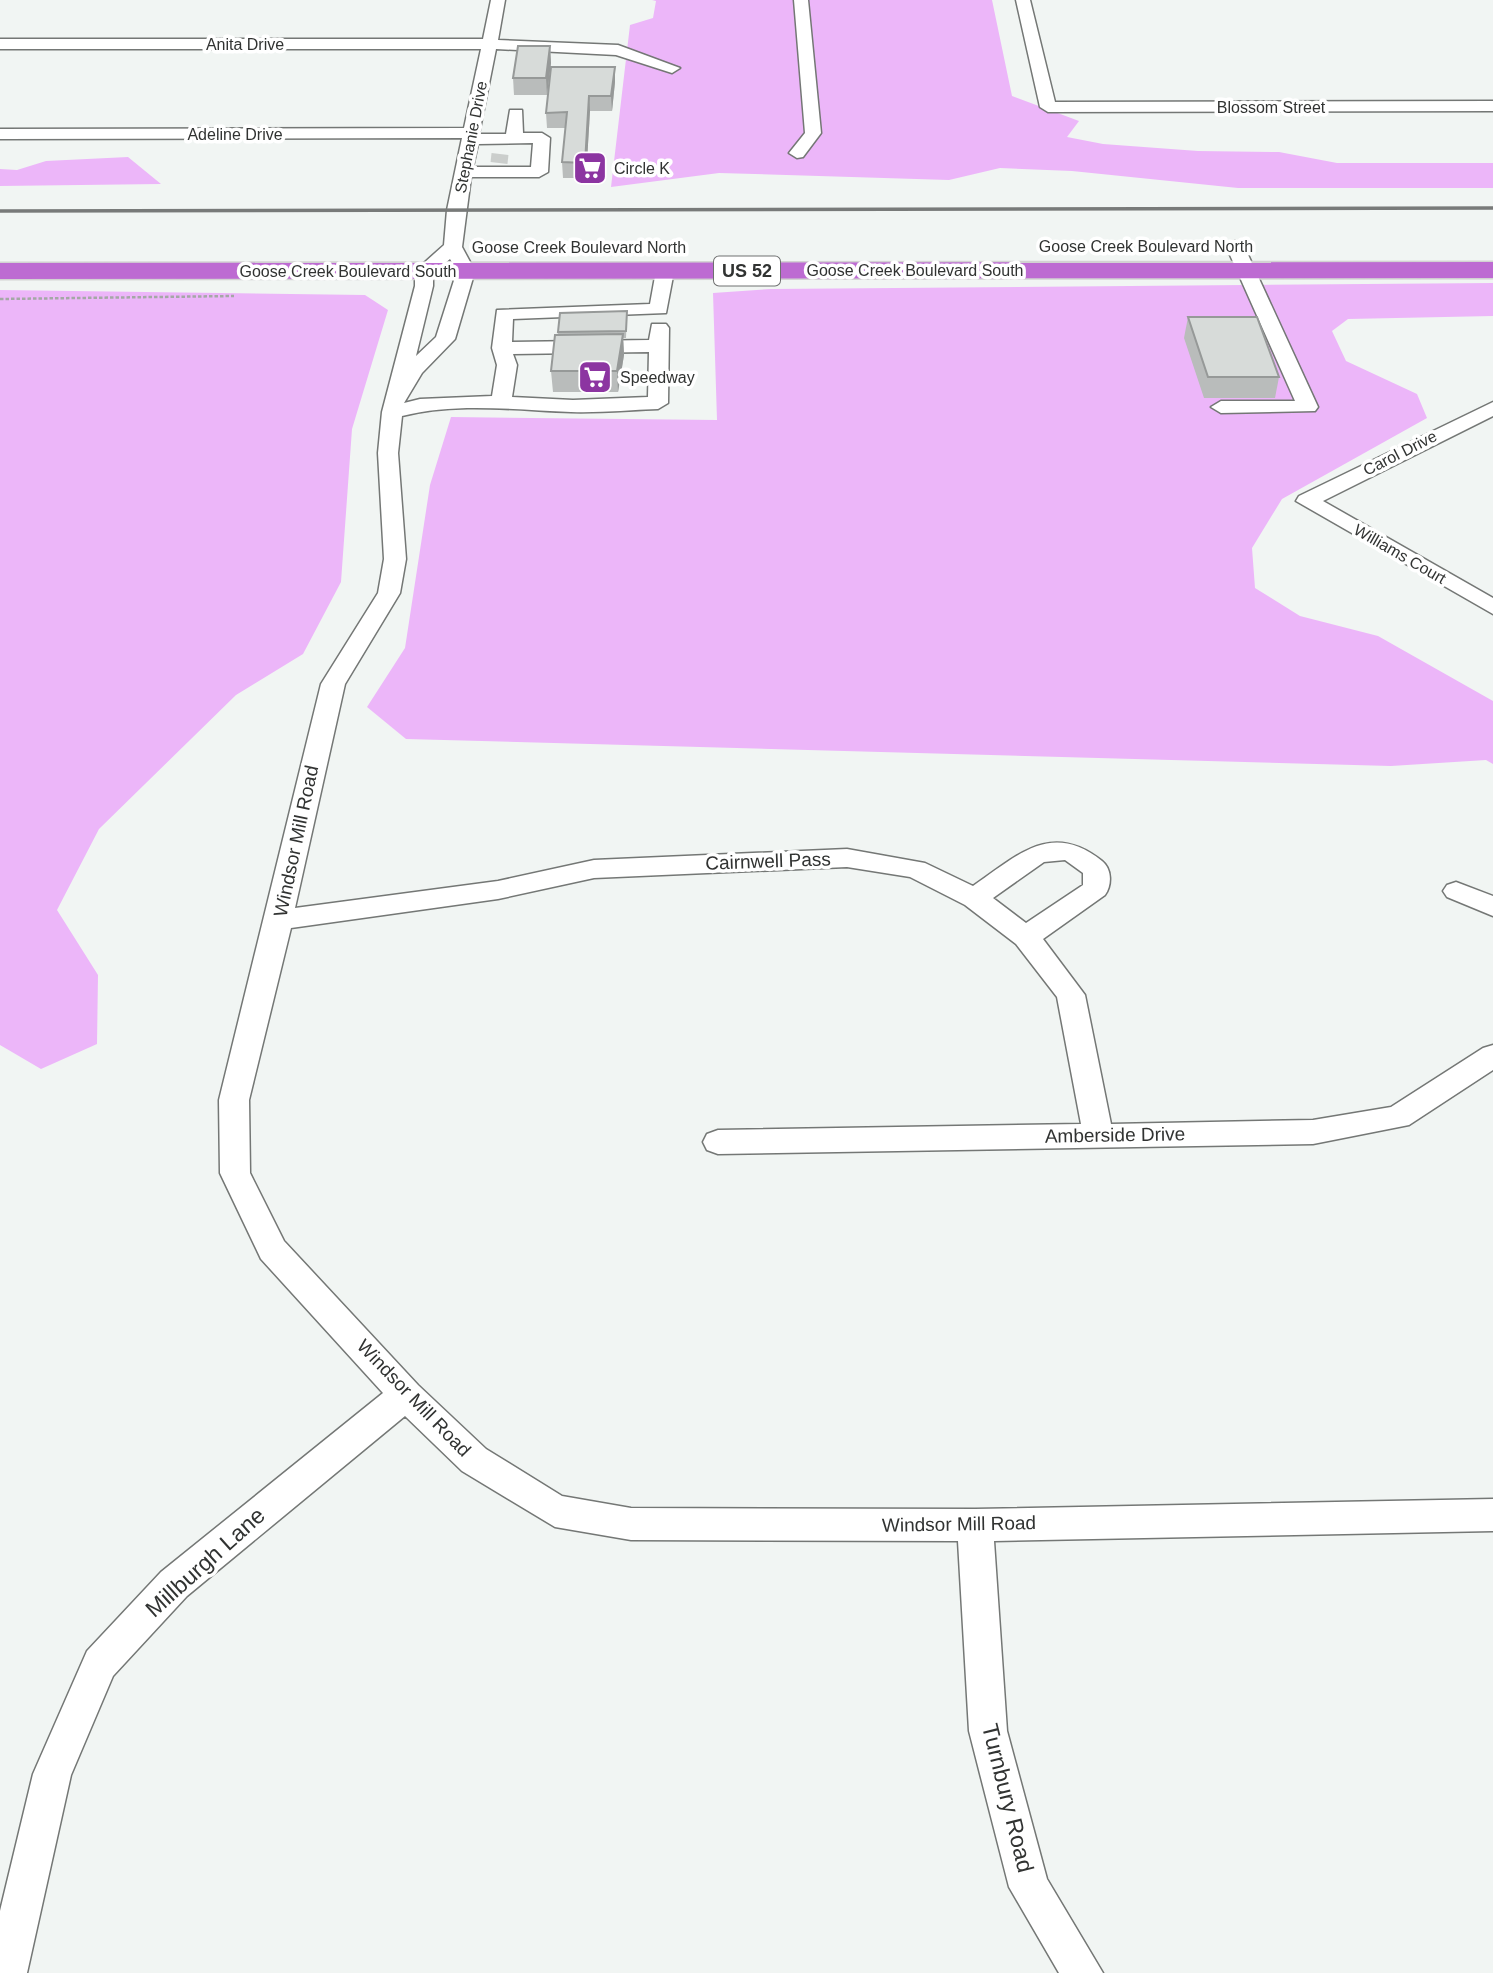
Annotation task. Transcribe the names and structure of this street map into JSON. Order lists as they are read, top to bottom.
{
  "streets": {
    "highway": ["Goose Creek Boulevard North", "Goose Creek Boulevard South", "US 52"],
    "street": [
      "Anita Drive",
      "Blossom Street",
      "Adeline Drive",
      "Stephanie Drive",
      "Carol Drive",
      "Williams Court",
      "Windsor Mill Road",
      "Cairnwell Pass",
      "Amberside Drive",
      "Millburgh Lane",
      "Turnbury Road"
    ]
  },
  "crossings": [
    ["Anita Drive", "Stephanie Drive"],
    ["Adeline Drive", "Stephanie Drive"],
    ["Stephanie Drive", "Goose Creek Boulevard North"],
    ["Goose Creek Boulevard South", "Windsor Mill Road"],
    ["Carol Drive", "Williams Court"],
    ["Windsor Mill Road", "Cairnwell Pass"],
    ["Windsor Mill Road", "Millburgh Lane"],
    ["Windsor Mill Road", "Turnbury Road"],
    ["Cairnwell Pass", "Amberside Drive"]
  ],
  "places": {
    "supermarket": ["Circle K", "Speedway"]
  }
}
